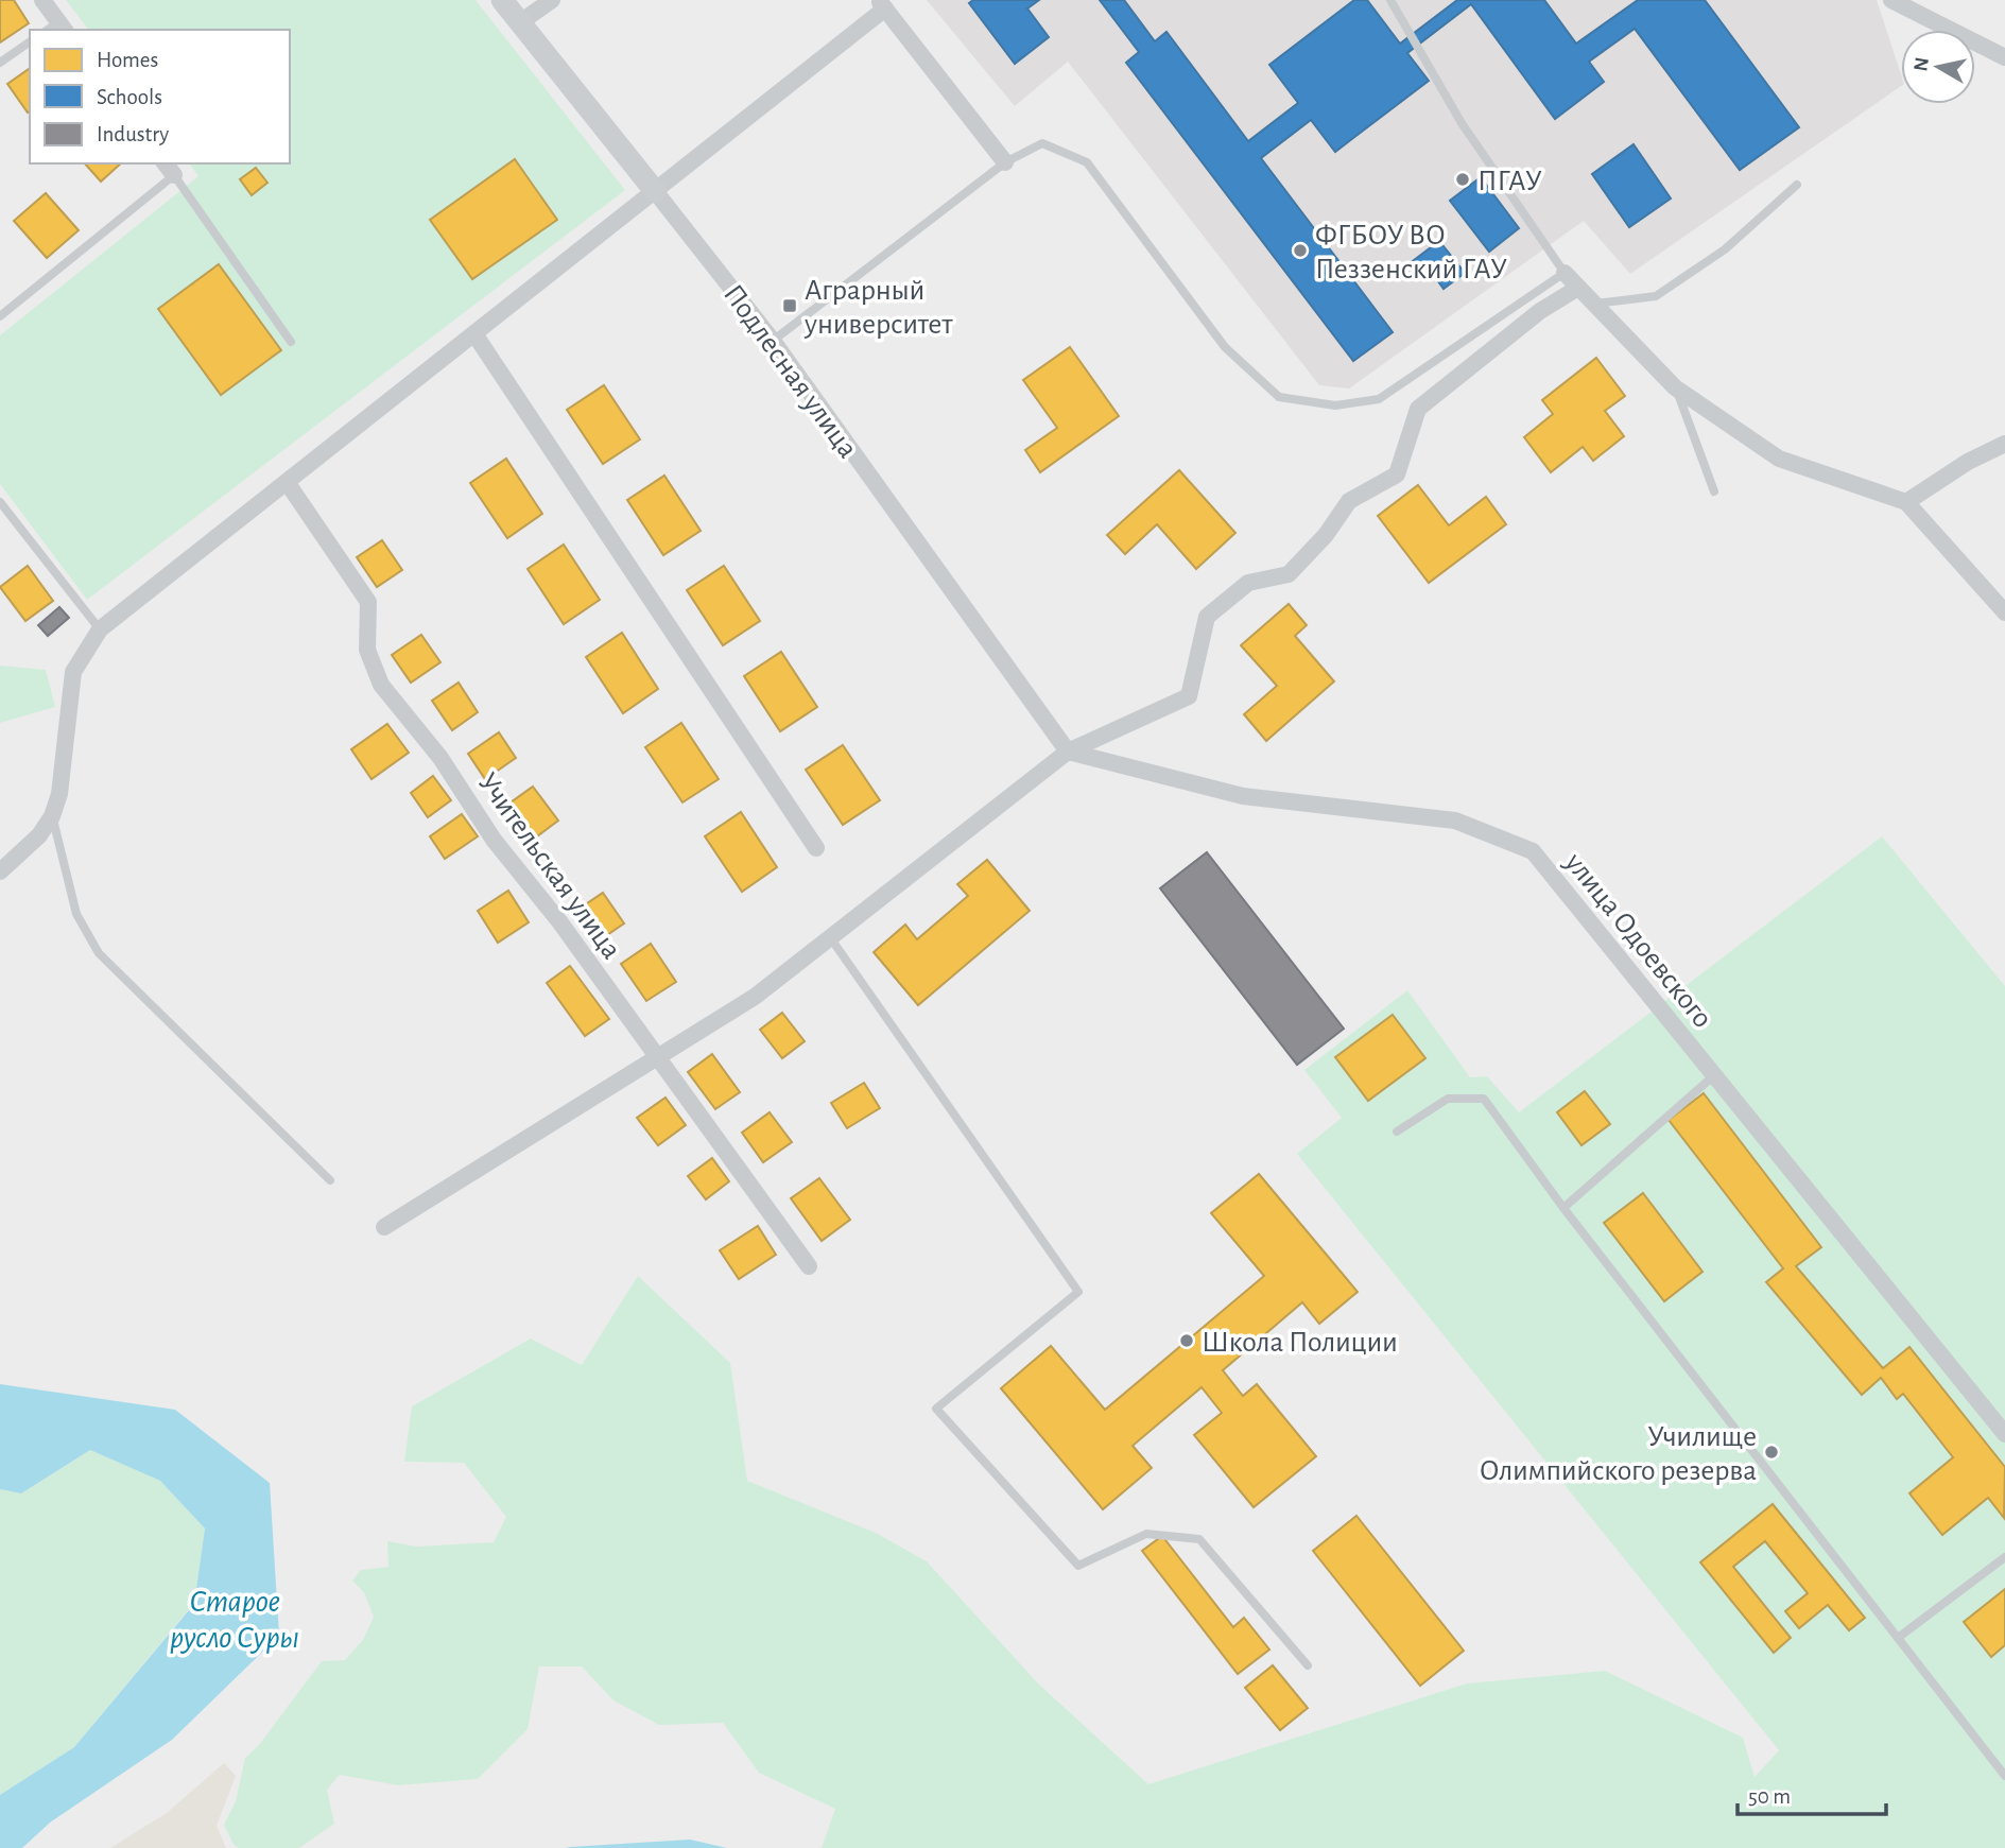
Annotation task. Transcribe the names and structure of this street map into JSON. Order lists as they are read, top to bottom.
{
  "streets": {
    "street": ["Подлесная улица", "Учительская улица", "улица Одоевского"]
  },
  "crossings": [
    ["Подлесная улица", "улица Одоевского"]
  ],
  "water": ["Старое русло Суры"],
  "places": {
    "other": [
      "ПГАУ",
      "ФГБОУ ВО Пеззенский ГАУ",
      "Школа Полиции",
      "Училище Олимпийского резерва"
    ],
    "transit": ["Аграрный университет"]
  },
  "legend": ["Homes", "Schools", "Industry"],
  "scale_bar": "50 m",
  "north": "left"
}
